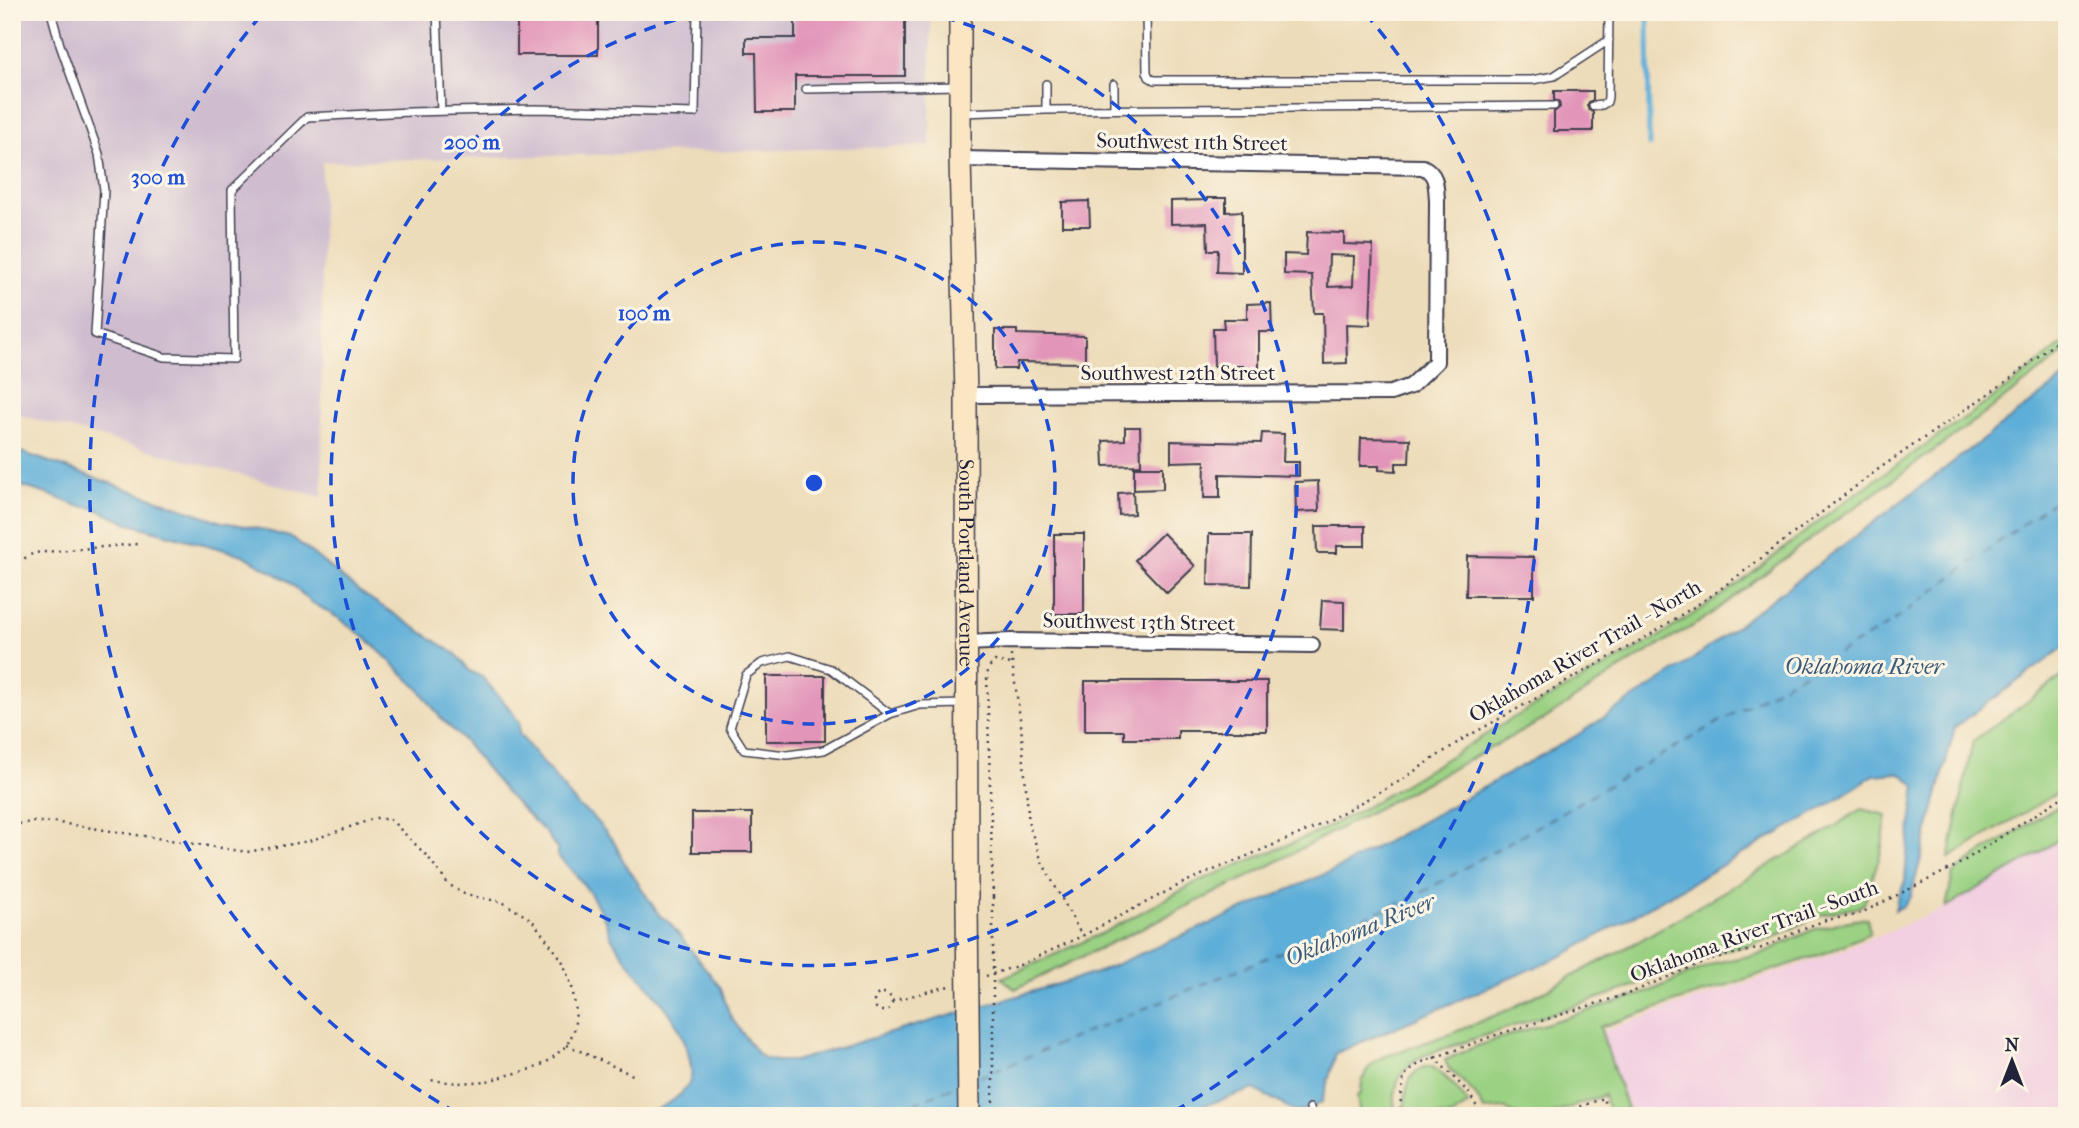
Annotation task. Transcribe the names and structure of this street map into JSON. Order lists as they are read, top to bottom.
{
  "streets": {
    "main road": ["South Portland Avenue"],
    "street": ["Southwest 11th Street", "Southwest 12th Street", "Southwest 13th Street"],
    "path": ["Oklahoma River Trail - North", "Oklahoma River Trail - South"]
  },
  "crossings": [
    ["Southwest 11th Street", "Southwest 12th Street"],
    ["Southwest 11th Street", "South Portland Avenue"],
    ["Southwest 12th Street", "South Portland Avenue"],
    ["South Portland Avenue", "Southwest 13th Street"]
  ],
  "water": ["Oklahoma River"],
  "north": "top",
  "rings": ["200 m", "300 m", "100 m"]
}
